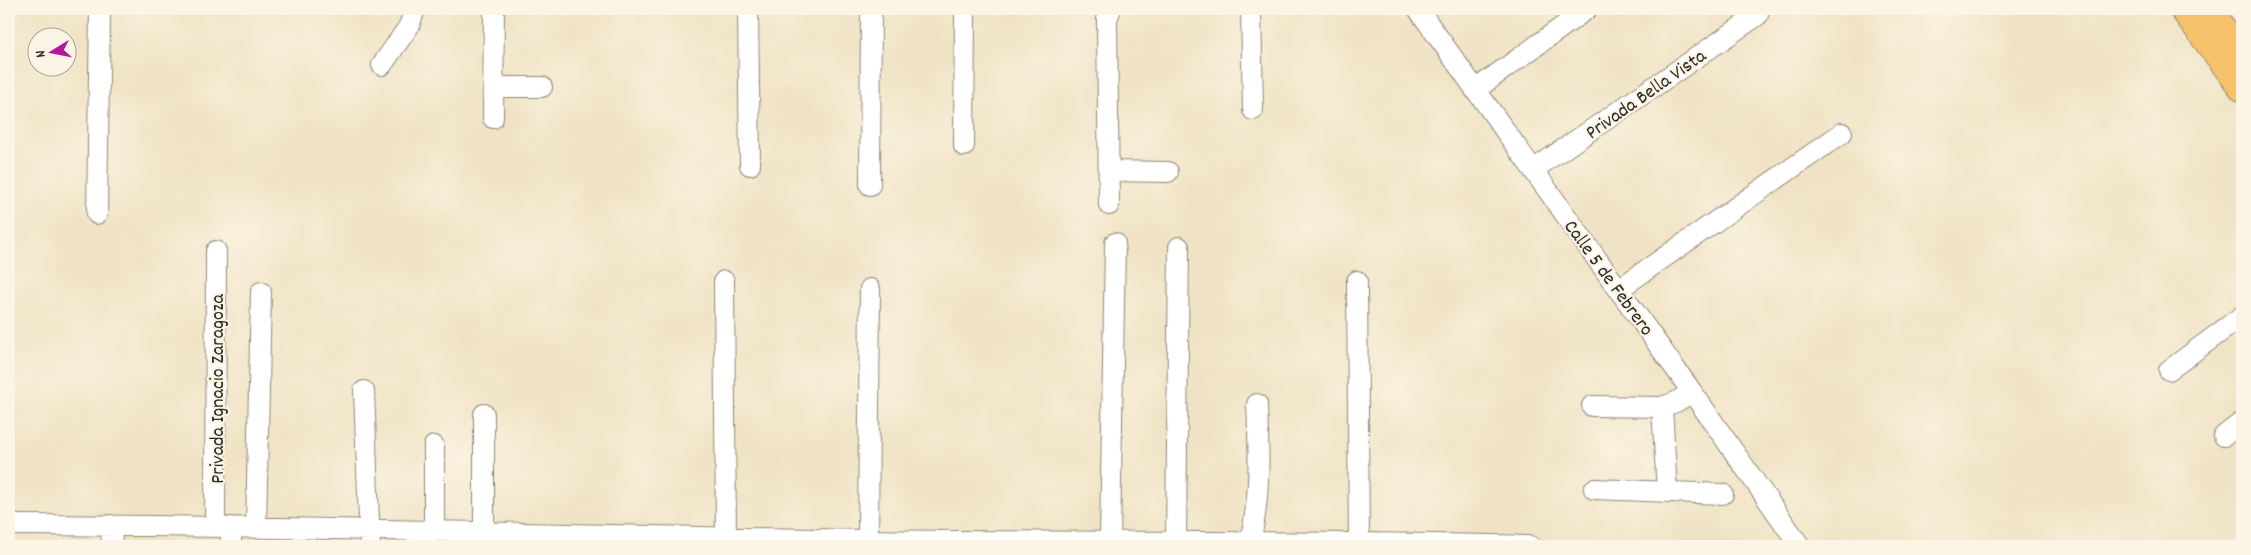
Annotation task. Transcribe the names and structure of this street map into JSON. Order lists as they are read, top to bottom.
{
  "streets": {
    "street": ["Privada Bella Vista", "Calle 5 de Febrero", "Privada Ignacio Zaragoza"]
  },
  "crossings": [
    ["Privada Bella Vista", "Calle 5 de Febrero"]
  ],
  "north": "left"
}
